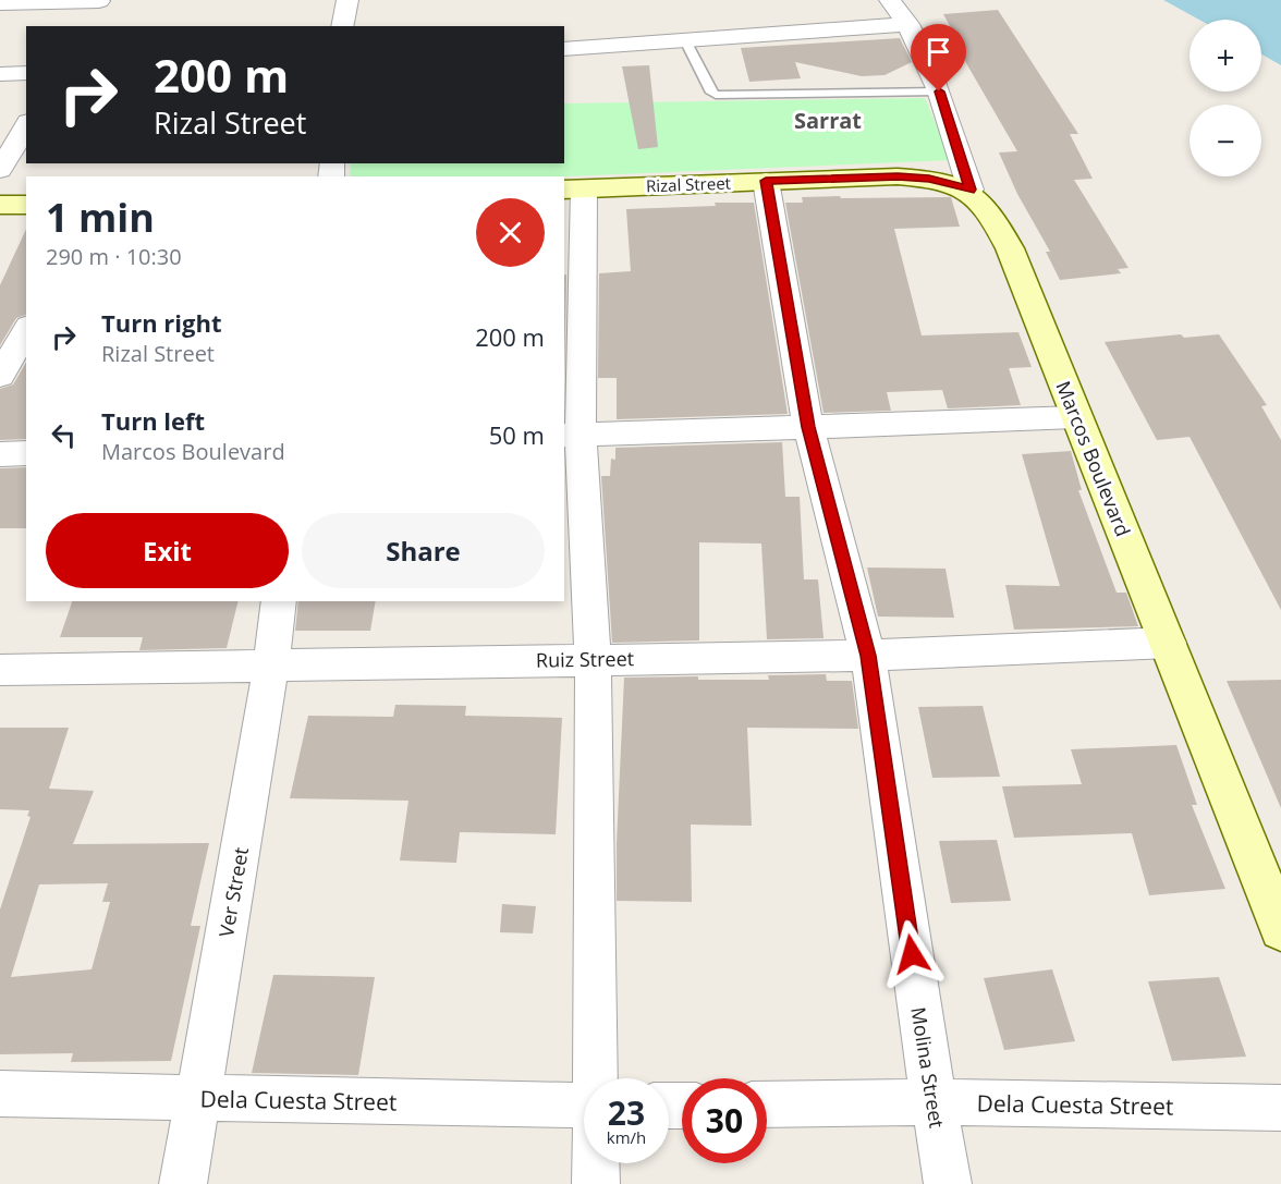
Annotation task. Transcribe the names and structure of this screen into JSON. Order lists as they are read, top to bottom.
{
  "streets": {
    "main road": ["Rizal Street", "Marcos Boulevard"],
    "street": [
      "Ruiz Street",
      "Ver Street",
      "Molina Street",
      "Dela Cuesta Street"
    ]
  },
  "crossings": [
    ["Rizal Street", "Marcos Boulevard"],
    ["Rizal Street", "Molina Street"],
    ["Marcos Boulevard", "Ruiz Street"],
    ["Ruiz Street", "Ver Street"],
    ["Ruiz Street", "Molina Street"],
    ["Ver Street", "Dela Cuesta Street"],
    ["Molina Street", "Dela Cuesta Street"]
  ],
  "districts": ["Sarrat"],
  "page": {
    "map_buttons": ["+", "−"],
    "turn": ["200 m", "Rizal Street"],
    "heading": ["1 min", "290 m · 10:30"],
    "list": [
      {
        "name": "Turn right",
        "note": "Rizal Street",
        "value": "200 m"
      },
      {
        "name": "Turn left",
        "note": "Marcos Boulevard",
        "value": "50 m"
      }
    ],
    "buttons": ["Exit", "Share"],
    "speed": "23 km/h",
    "limit": "30"
  }
}
